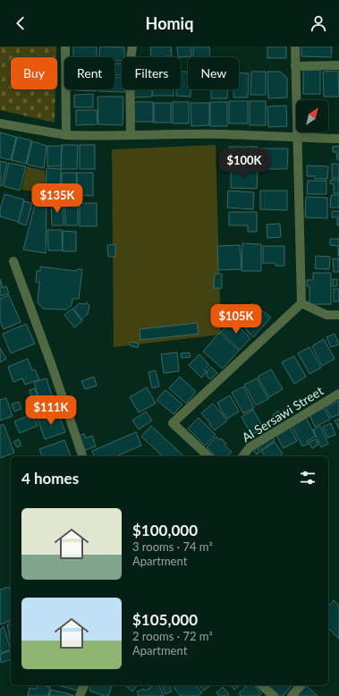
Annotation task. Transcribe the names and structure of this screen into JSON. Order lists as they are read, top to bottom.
{
  "streets": {
    "street": ["Al Sersawi Street"]
  },
  "north": "top right",
  "page": {
    "header": "Homiq",
    "chip": [
      "Buy",
      "Rent",
      "Filters",
      "New"
    ],
    "price": [
      "$100K",
      "$135K",
      "$105K",
      "$111K"
    ],
    "heading": "4 homes",
    "list": [
      {
        "name": "$100,000",
        "note": "3 rooms · 74 m² · Apartment"
      },
      {
        "name": "$105,000",
        "note": "2 rooms · 72 m² · Apartment"
      }
    ]
  }
}
